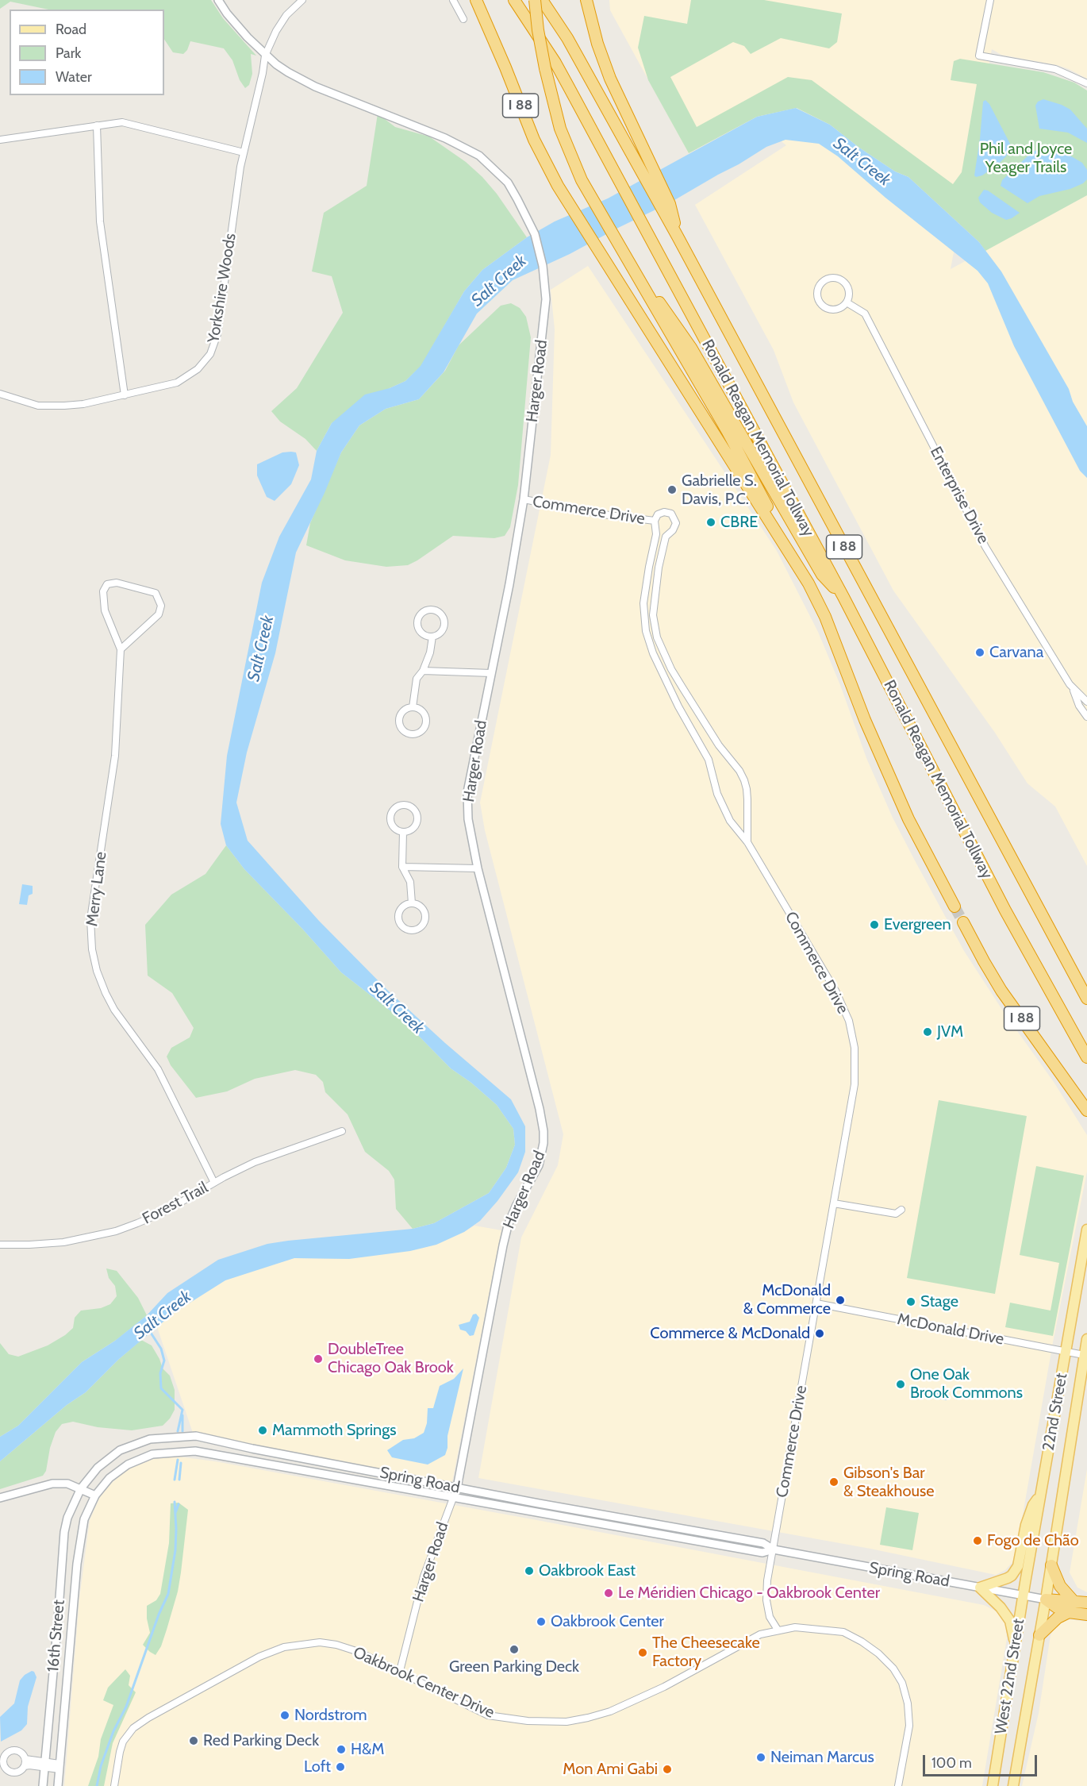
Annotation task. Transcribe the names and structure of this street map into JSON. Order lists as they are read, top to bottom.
{
  "streets": {
    "highway": ["I 88", "Ronald Reagan Memorial Tollway"],
    "main road": ["22nd Street", "West 22nd Street"],
    "street": [
      "Yorkshire Woods",
      "Harger Road",
      "Enterprise Drive",
      "Commerce Drive",
      "Merry Lane",
      "Forest Trail",
      "McDonald Drive",
      "Spring Road",
      "16th Street",
      "Oakbrook Center Drive"
    ]
  },
  "crossings": [
    ["Yorkshire Woods", "Harger Road"],
    ["Harger Road", "Commerce Drive"],
    ["Harger Road", "Spring Road"],
    ["Harger Road", "Oakbrook Center Drive"],
    ["Commerce Drive", "McDonald Drive"],
    ["Commerce Drive", "Spring Road"],
    ["Merry Lane", "Forest Trail"],
    ["McDonald Drive", "22nd Street"],
    ["22nd Street", "Spring Road"],
    ["22nd Street", "West 22nd Street"],
    ["Spring Road", "16th Street"],
    ["Spring Road", "West 22nd Street"]
  ],
  "water": ["Salt Creek"],
  "parks": ["Phil and Joyce Yeager Trails"],
  "places": [
    "Gabrielle S. Davis, P.C.",
    "CBRE",
    "Carvana",
    "Evergreen",
    "JVM",
    "McDonald & Commerce",
    "Stage",
    "Commerce & McDonald",
    "DoubleTree Chicago Oak Brook",
    "One Oak Brook Commons",
    "Mammoth Springs",
    "Gibson's Bar & Steakhouse",
    "Fogo de Chão",
    "Oakbrook East",
    "Le Méridien Chicago - Oakbrook Center",
    "Oakbrook Center",
    "Green Parking Deck",
    "The Cheesecake Factory",
    "Nordstrom",
    "Red Parking Deck",
    "H&M",
    "Neiman Marcus",
    "Loft",
    "Mon Ami Gabi"
  ],
  "legend": ["Road", "Park", "Water"],
  "scale_bar": "100 m"
}
